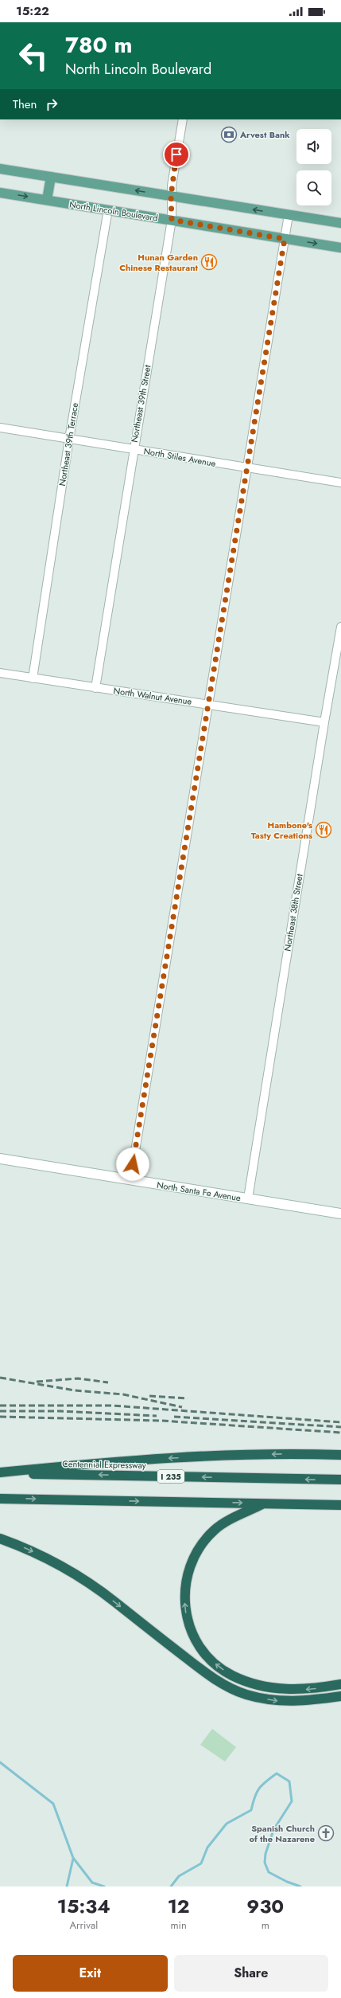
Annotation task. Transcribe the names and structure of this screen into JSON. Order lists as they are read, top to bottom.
{
  "streets": {
    "highway": ["Centennial Expressway", "I 235"],
    "main road": ["North Lincoln Boulevard", "North Santa Fe Avenue"],
    "street": [
      "Northeast 39th Street",
      "Northeast 39th Terrace",
      "North Stiles Avenue",
      "North Walnut Avenue",
      "Northeast 38th Street"
    ]
  },
  "crossings": [
    ["North Lincoln Boulevard", "Northeast 39th Street"],
    ["North Lincoln Boulevard", "Northeast 39th Terrace"],
    ["Northeast 39th Street", "North Stiles Avenue"],
    ["Northeast 39th Street", "North Walnut Avenue"],
    ["Northeast 39th Terrace", "North Stiles Avenue"],
    ["Northeast 39th Terrace", "North Walnut Avenue"],
    ["North Walnut Avenue", "Northeast 38th Street"],
    ["Northeast 38th Street", "North Santa Fe Avenue"]
  ],
  "places": {
    "bank": ["Arvest Bank"],
    "restaurant": ["Hunan Garden Chinese Restaurant", "Hambone's Tasty Creations"],
    "church": ["Spanish Church of the Nazarene"]
  },
  "page": {
    "status": "15:22",
    "turn": ["780 m", "North Lincoln Boulevard"],
    "then": "Then",
    "eta": [
      "15:34",
      "Arrival",
      "12",
      "min",
      "930",
      "m"
    ],
    "buttons": ["Exit", "Share"]
  }
}
